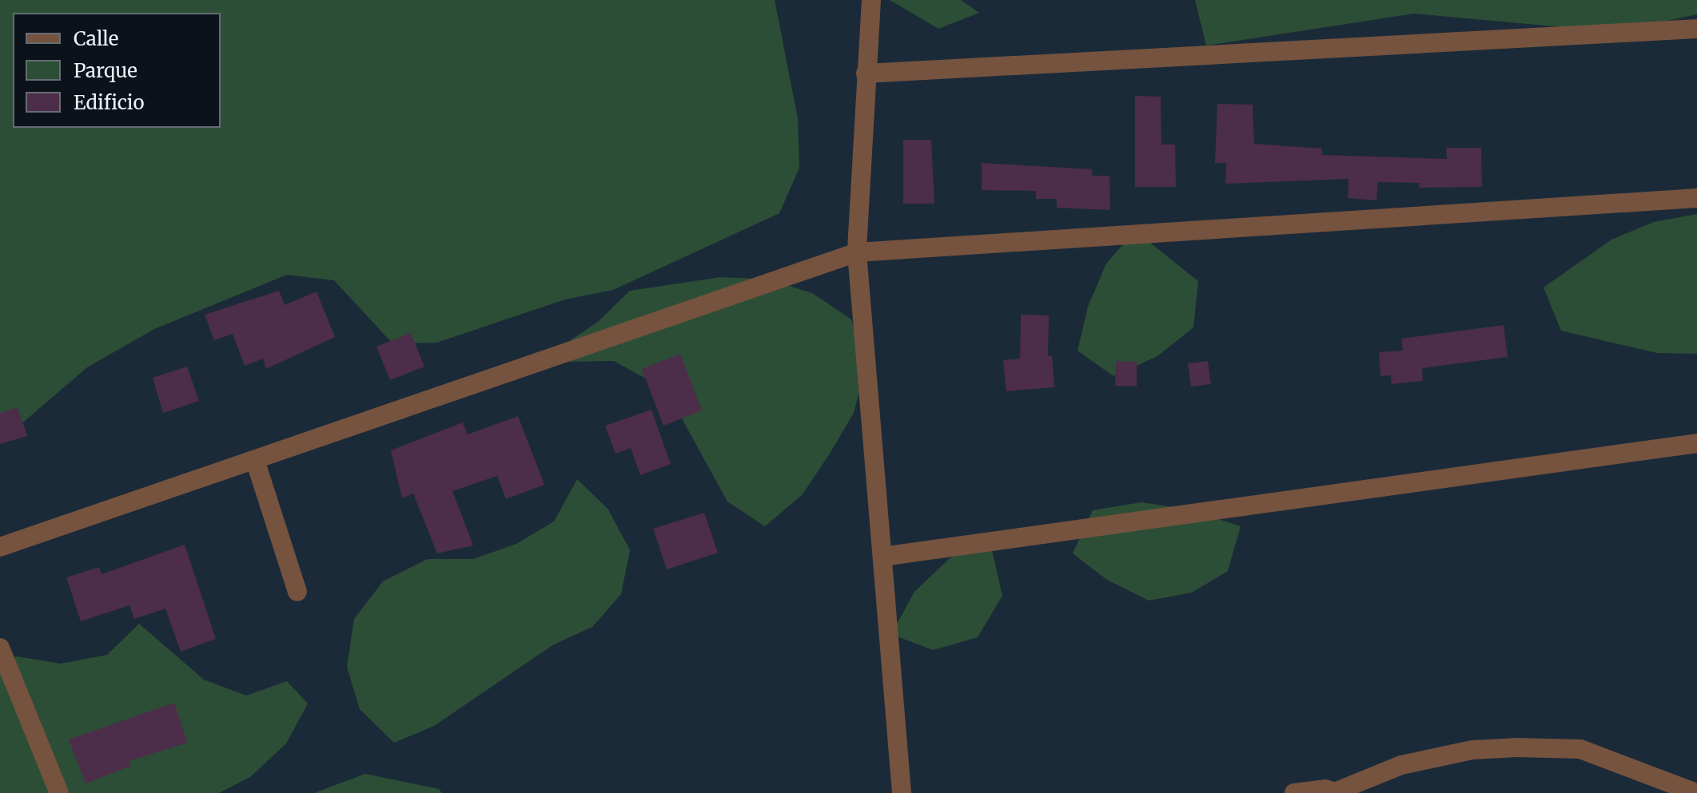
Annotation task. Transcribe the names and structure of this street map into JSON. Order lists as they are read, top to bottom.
{
  "legend": ["Calle", "Parque", "Edificio"]
}
